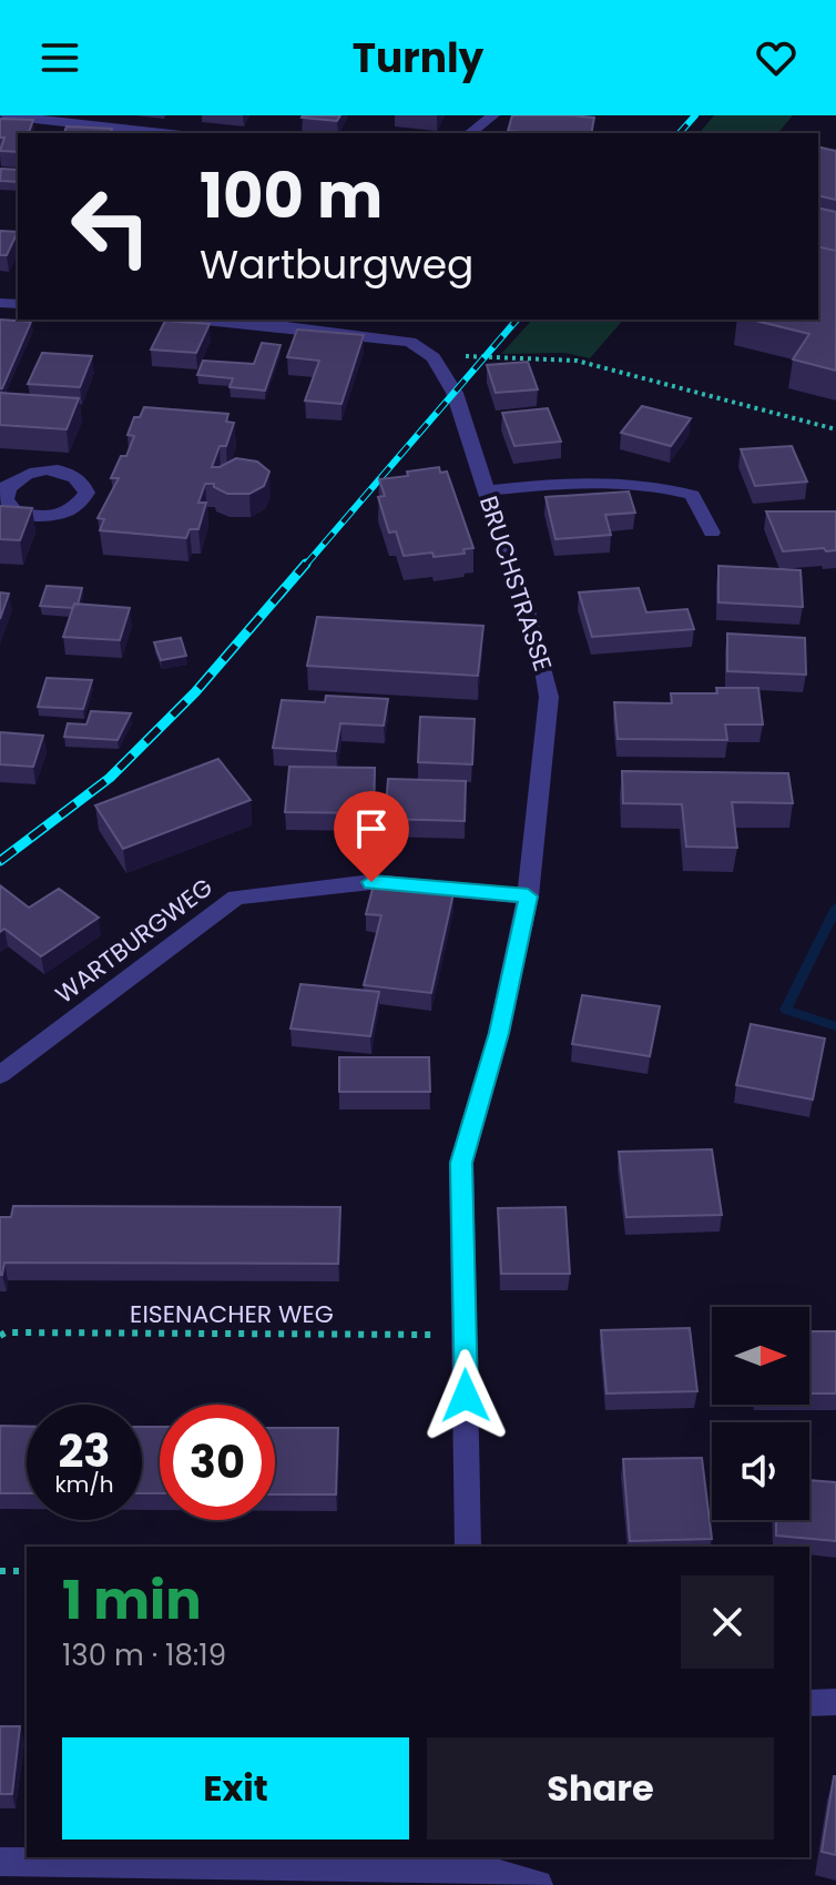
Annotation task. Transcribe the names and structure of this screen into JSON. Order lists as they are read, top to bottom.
{
  "streets": {
    "street": ["BRUCHSTRASSE", "WARTBURGWEG"],
    "path": ["EISENACHER WEG"]
  },
  "crossings": [
    ["BRUCHSTRASSE", "WARTBURGWEG"],
    ["BRUCHSTRASSE", "EISENACHER WEG"]
  ],
  "north": "right",
  "page": {
    "header": "Turnly",
    "turn": ["100 m", "Wartburgweg"],
    "speed": "23 km/h",
    "limit": "30",
    "heading": ["1 min", "130 m · 18:19"],
    "buttons": ["Exit", "Share"]
  }
}
